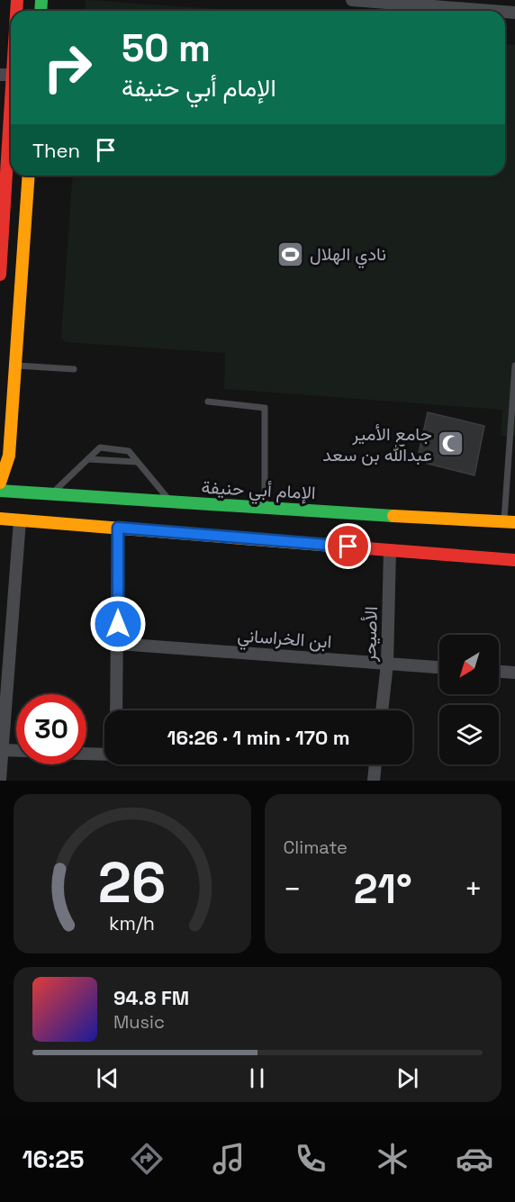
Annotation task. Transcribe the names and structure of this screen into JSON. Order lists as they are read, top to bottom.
{
  "streets": {
    "main road": ["الإمام أبي حنيفة"],
    "street": ["الأصيحر", "ابن الخراساني"]
  },
  "crossings": [
    ["الأصيحر", "ابن الخراساني"]
  ],
  "places": {
    "sports": ["نادي الهلال"],
    "mosque": ["جامع الأمير عبدالله بن سعد"]
  },
  "north": "bottom left",
  "page": {
    "turn": ["50 m", "الإمام أبي حنيفة"],
    "then": "Then",
    "limit": "30",
    "trip": "16:26 · 1 min · 170 m",
    "tile": "Climate",
    "heat": ["−", "21°", "+"],
    "song": ["94.8 FM", "Music"],
    "tabs": "16:25",
    "gauge": ["26", "km/h"]
  }
}
